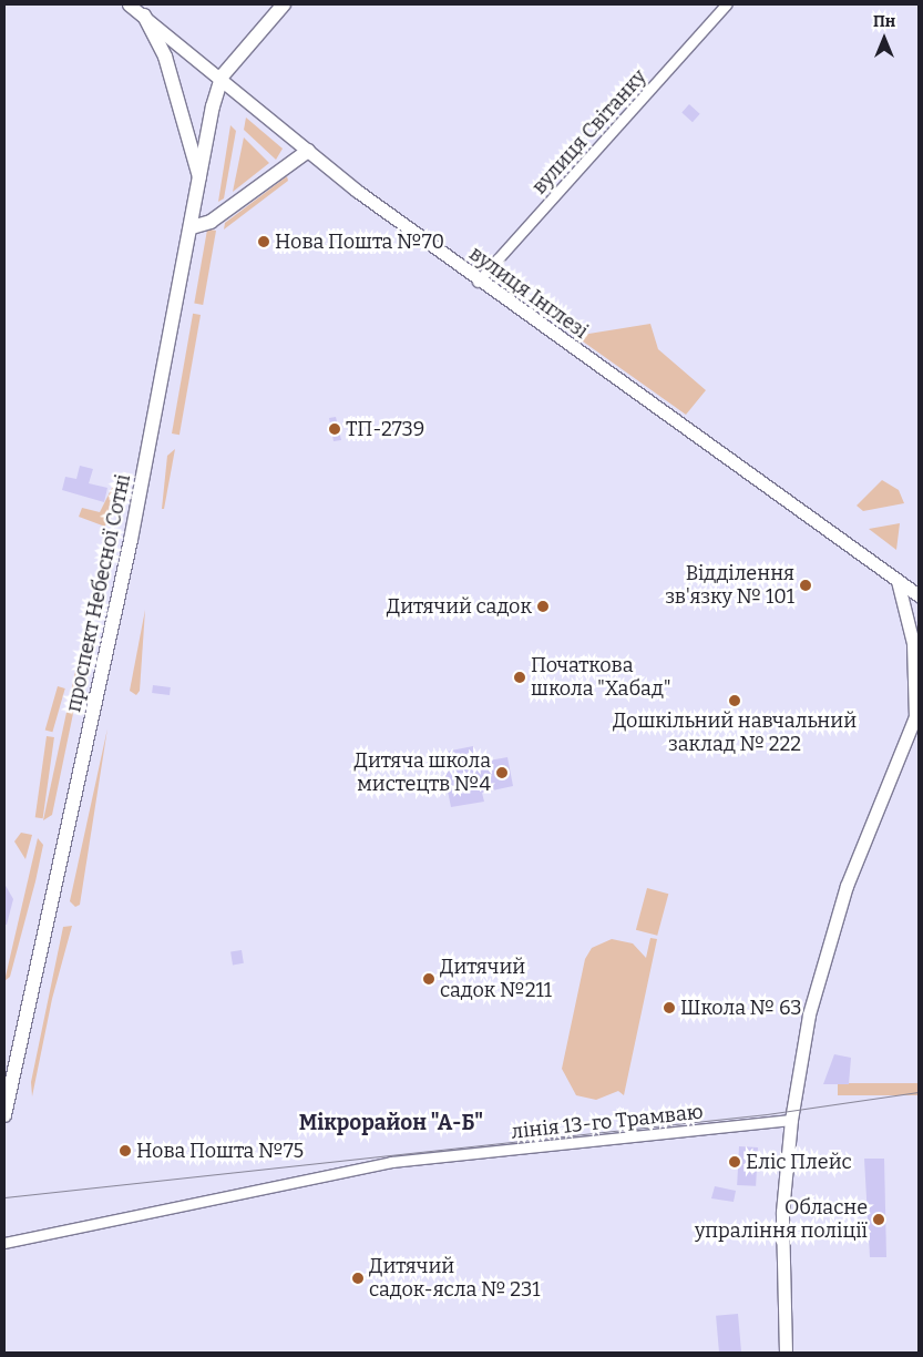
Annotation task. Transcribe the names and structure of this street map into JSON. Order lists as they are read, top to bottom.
{
  "streets": {
    "main road": ["вулиця Інглезі", "проспект Небесної Сотні"],
    "street": ["вулиця Світанку", "лінія 13-го Трамваю"]
  },
  "crossings": [
    ["вулиця Світанку", "вулиця Інглезі"],
    ["вулиця Інглезі", "проспект Небесної Сотні"]
  ],
  "districts": ["Мікрорайон \"А-Б\""],
  "places": [
    "Нова Пошта №70",
    "ТП-2739",
    "Відділення зв'язку № 101",
    "Дитячий садок",
    "Початкова школа \"Хабад\"",
    "Дошкільний навчальний заклад № 222",
    "Дитяча школа мистецтв №4",
    "Дитячий садок №211",
    "Школа № 63",
    "Нова Пошта №75",
    "Еліс Плейс",
    "Обласне упраління поліції",
    "Дитячий садок-ясла № 231"
  ],
  "north": "top"
}
